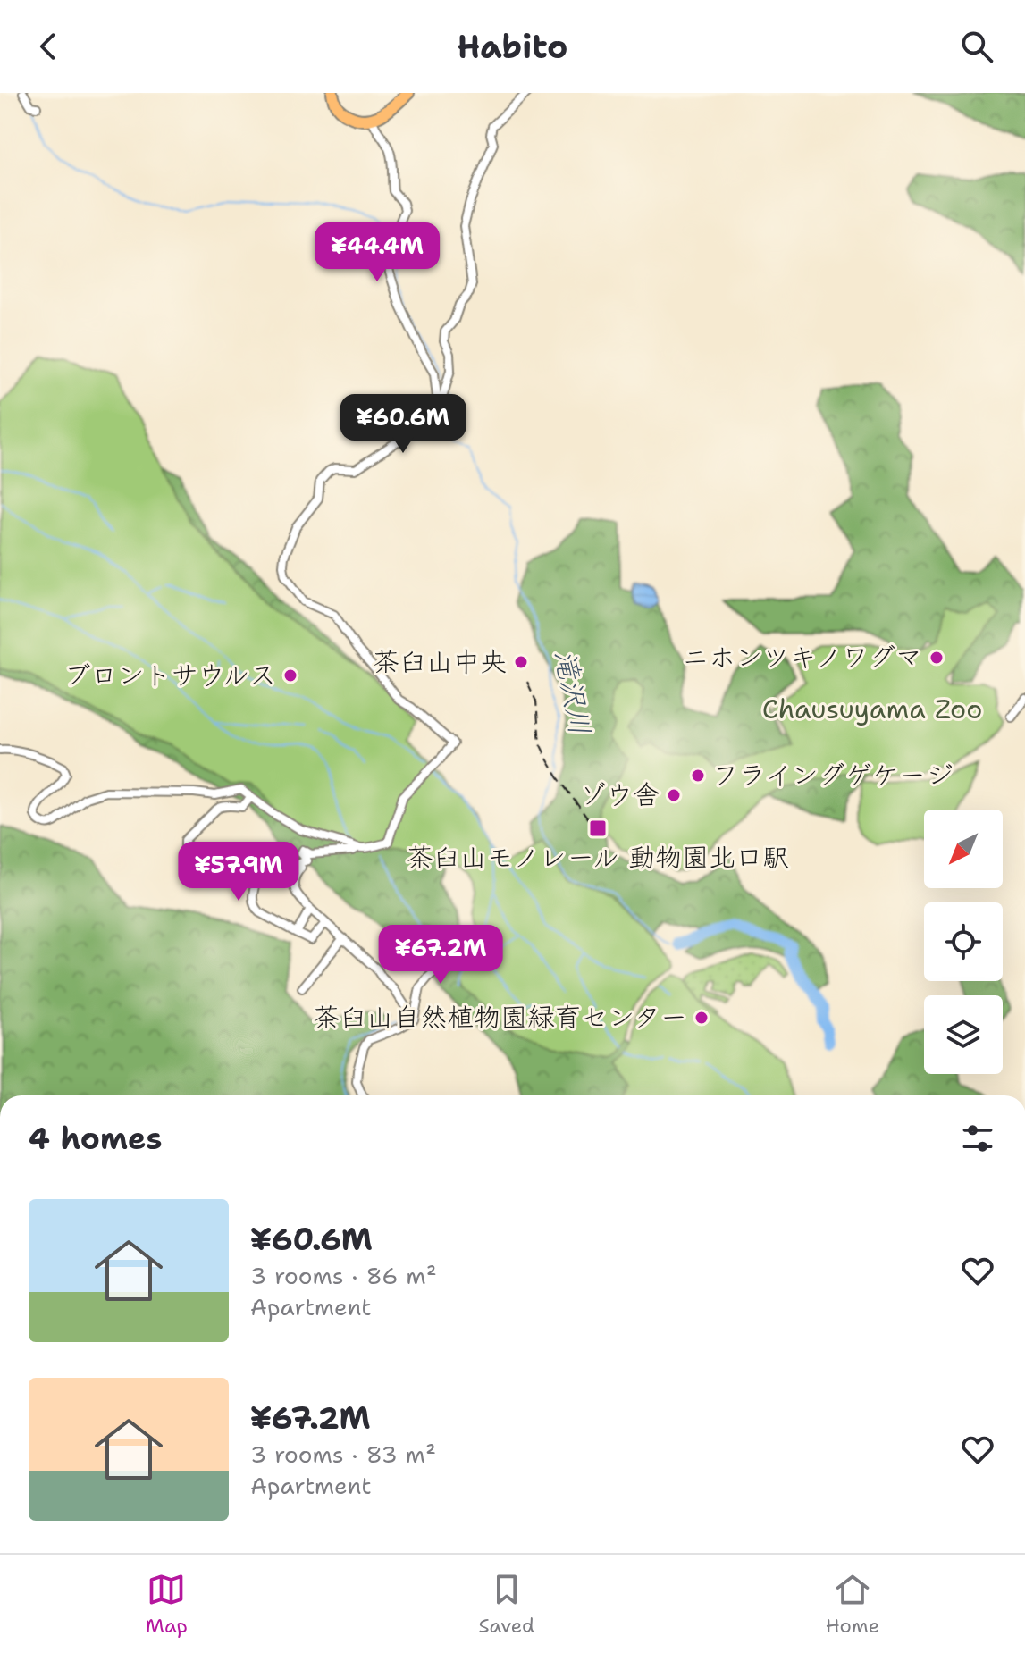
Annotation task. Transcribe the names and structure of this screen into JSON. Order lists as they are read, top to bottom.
{
  "water": ["滝沢川"],
  "parks": ["Chausuyama Zoo"],
  "places": {
    "other": [
      "ニホンツキノワグマ",
      "茶臼山中央",
      "ブロントサウルス",
      "フライングゲケージ",
      "ゾウ舎",
      "茶臼山自然植物園緑育センター"
    ],
    "transit": ["茶臼山モノレール 動物園北口駅"]
  },
  "north": "bottom left",
  "page": {
    "header": "Habito",
    "price": [
      "¥44.4M",
      "¥60.6M",
      "¥57.9M",
      "¥67.2M"
    ],
    "heading": "4 homes",
    "list": [
      {
        "name": "¥60.6M",
        "note": "3 rooms · 86 m² · Apartment"
      },
      {
        "name": "¥67.2M",
        "note": "3 rooms · 83 m² · Apartment"
      }
    ],
    "tabs": ["Map", "Saved", "Home"]
  }
}
